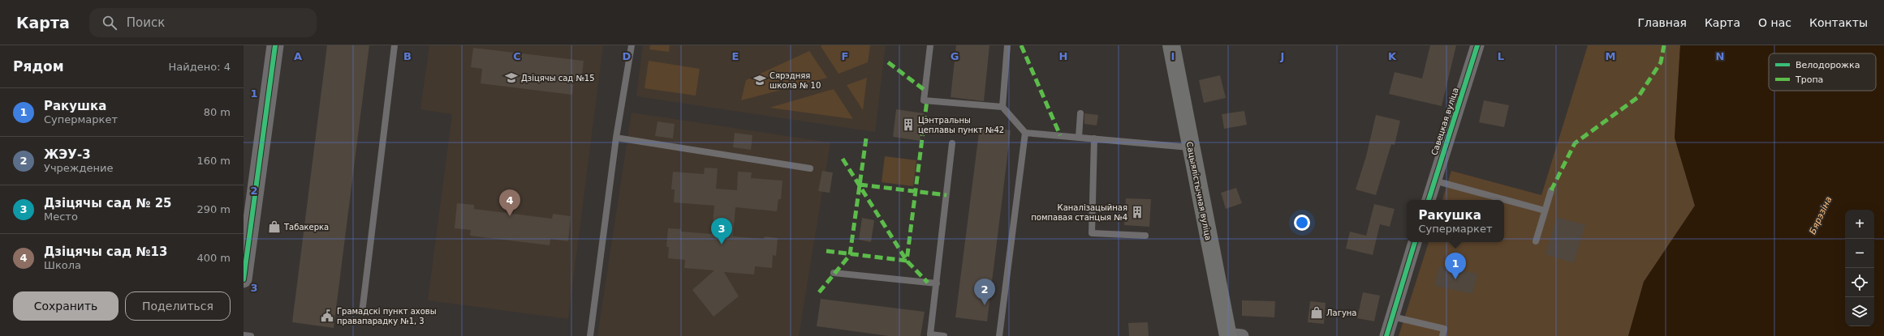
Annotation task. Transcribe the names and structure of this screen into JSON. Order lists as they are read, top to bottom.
{
  "streets": {
    "main road": ["Сацыялістычная вуліца"],
    "street": ["Савецкая вуліца"]
  },
  "water": ["Бярэзіна"],
  "places": {
    "school or university": ["Дзіцячы сад №15", "Сярэдняя школа № 10"],
    "building": ["Цэнтральны цеплавы пункт №42", "Каналізацыйная помпавая станцыя №4"],
    "shop": ["Табакерка", "Лагуна"],
    "public building": ["Грамадскі пункт аховы правапарадку №1, 3"]
  },
  "legend": ["Велодорожка", "Тропа"],
  "page": {
    "header": "Карта",
    "search": "Поиск",
    "nav": [
      "Главная",
      "Карта",
      "О нас",
      "Контакты"
    ],
    "heading": ["Рядом", "Найдено: 4"],
    "list": [
      {
        "mark": "1",
        "name": "Ракушка",
        "note": "Супермаркет",
        "value": "80 m"
      },
      {
        "mark": "2",
        "name": "ЖЭУ-3",
        "note": "Учреждение",
        "value": "160 m"
      },
      {
        "mark": "3",
        "name": "Дзіцячы сад № 25",
        "note": "Место",
        "value": "290 m"
      },
      {
        "mark": "4",
        "name": "Дзіцячы сад №13",
        "note": "Школа",
        "value": "400 m"
      }
    ],
    "pins": [
      "4",
      "3",
      "1",
      "2"
    ],
    "popup": ["Ракушка", "Супермаркет"],
    "map_buttons": ["+", "−"],
    "buttons": ["Сохранить", "Поделиться"]
  },
  "grid": {
    "columns": [
      "A",
      "B",
      "C",
      "D",
      "E",
      "F",
      "G",
      "H",
      "I",
      "J",
      "K",
      "L",
      "M",
      "N"
    ],
    "rows": ["1", "2", "3"]
  }
}
